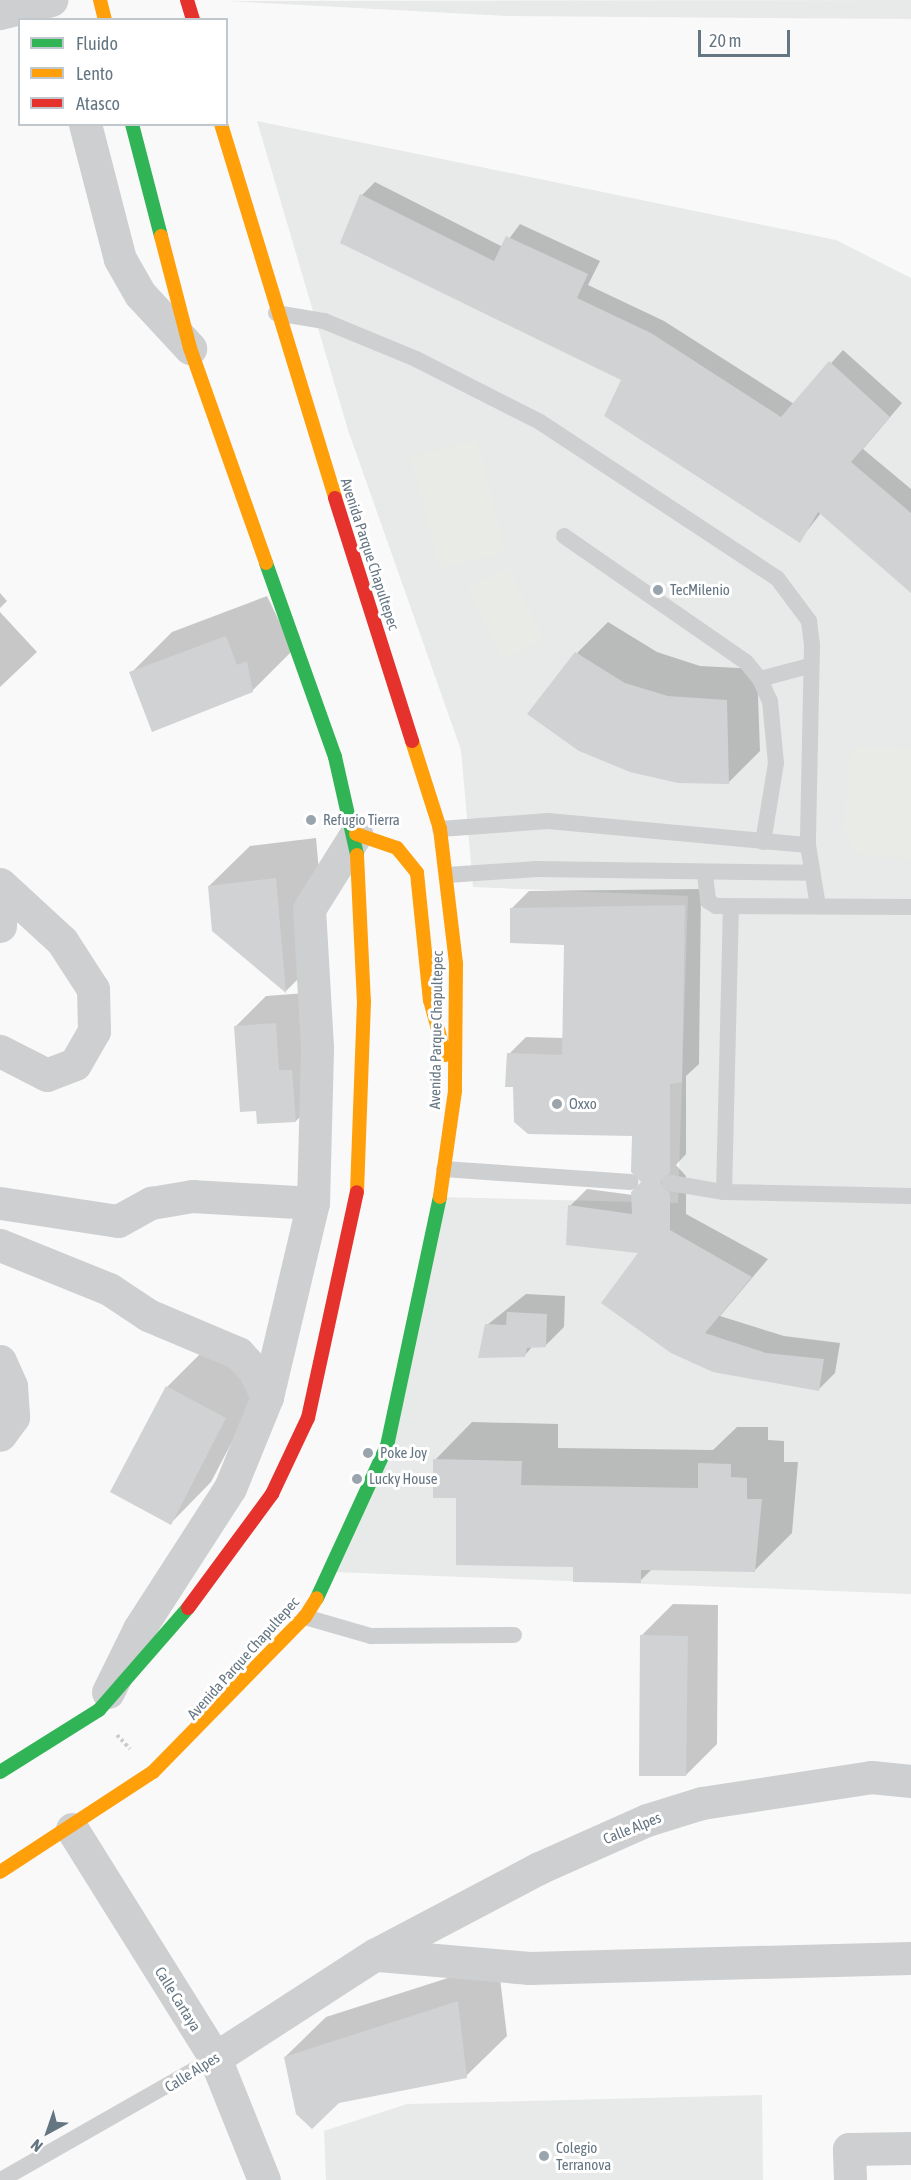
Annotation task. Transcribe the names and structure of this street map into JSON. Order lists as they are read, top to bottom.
{
  "streets": {
    "main road": ["Avenida Parque Chapultepec"],
    "street": ["Calle Alpes", "Calle Cartaya"]
  },
  "crossings": [
    ["Avenida Parque Chapultepec", "Calle Cartaya"],
    ["Calle Alpes", "Calle Cartaya"]
  ],
  "places": [
    "TecMilenio",
    "Refugio Tierra",
    "Oxxo",
    "Poke Joy",
    "Lucky House",
    "Colegio Terranova"
  ],
  "legend": ["Fluido", "Lento", "Atasco"],
  "scale_bar": "20 m",
  "north": "bottom left"
}
